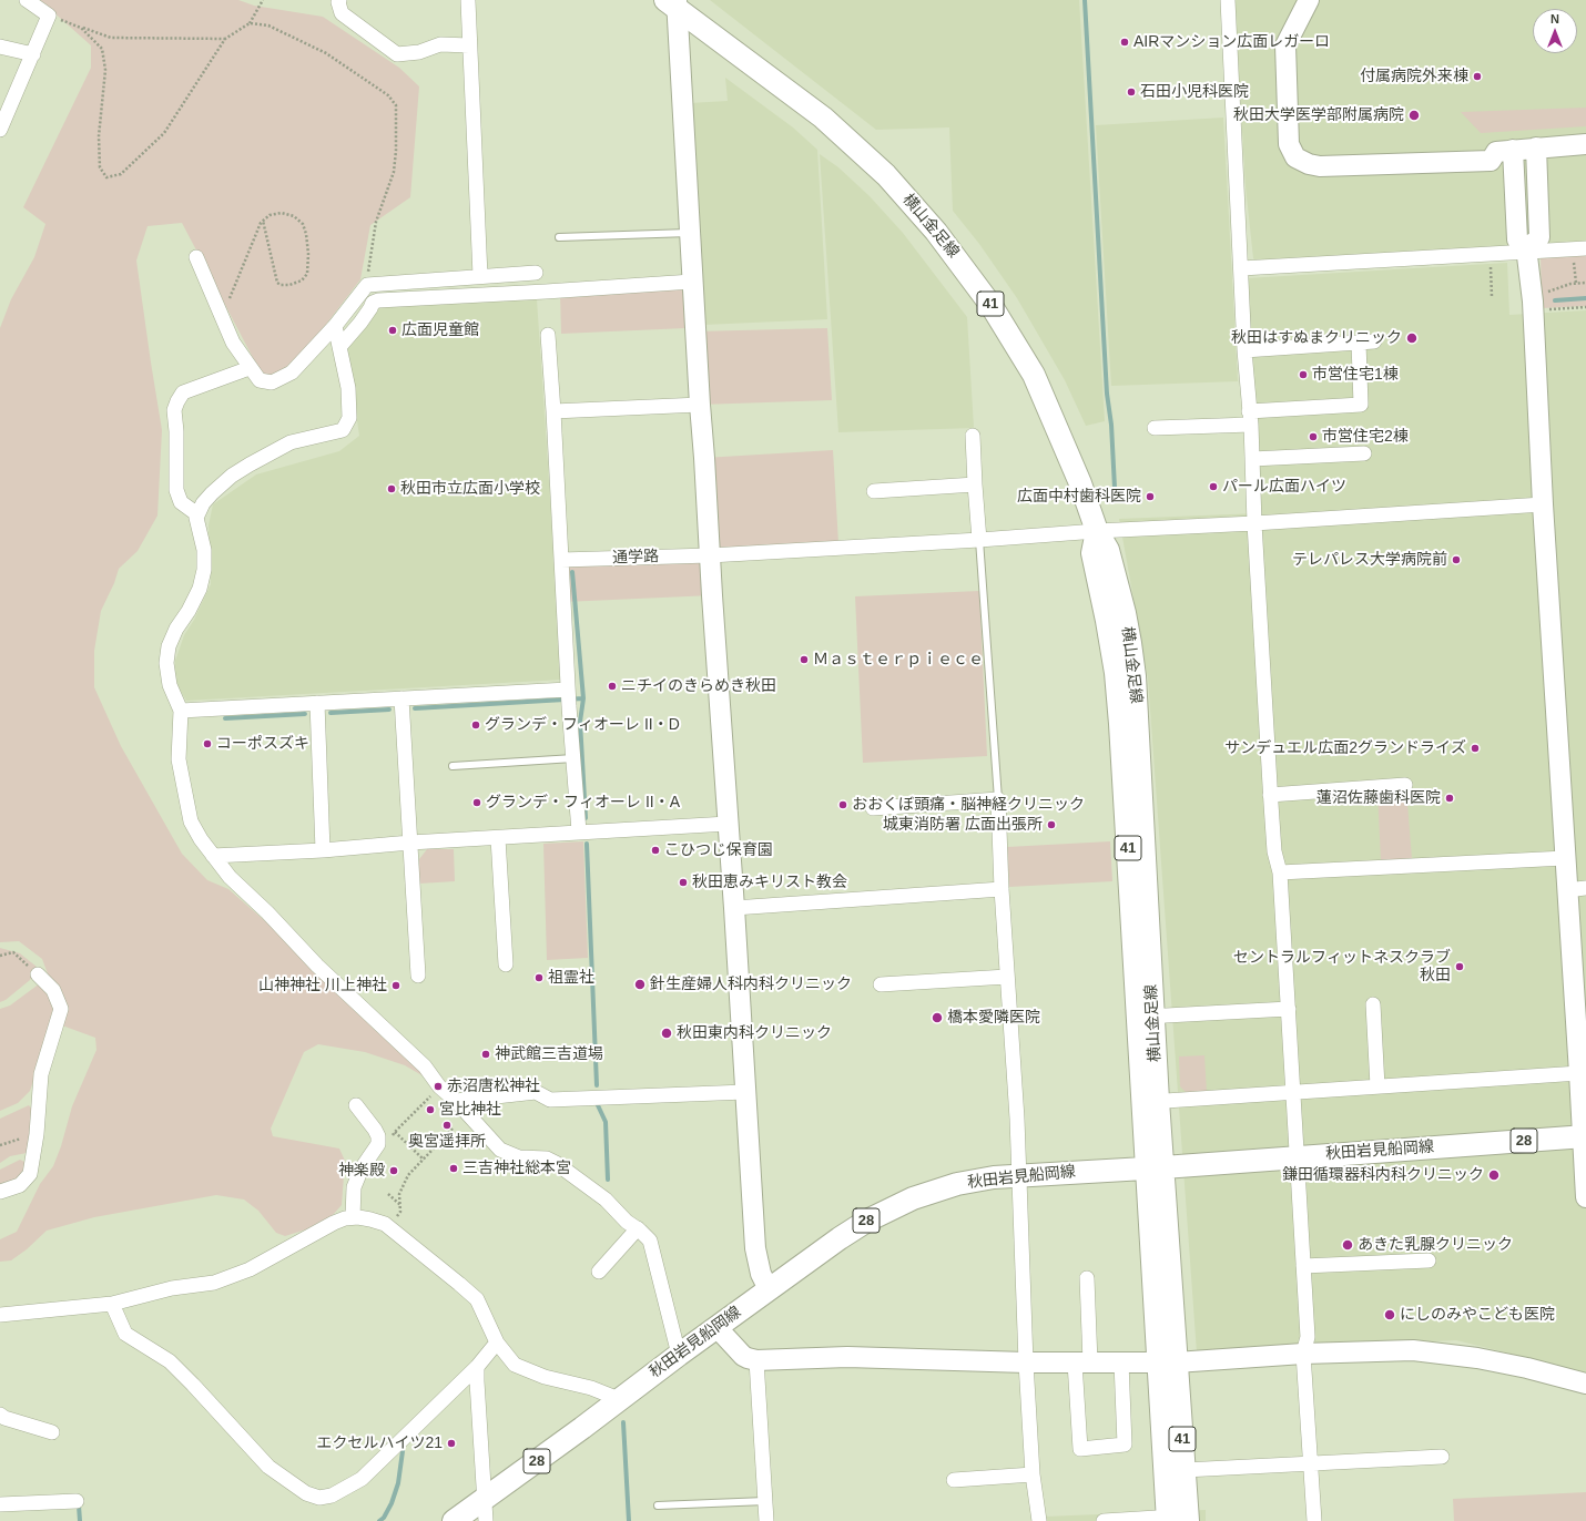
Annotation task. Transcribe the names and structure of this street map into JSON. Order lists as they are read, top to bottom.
{
  "streets": {
    "main road": [
      "横山金足線",
      "41",
      "28",
      "秋田岩見船岡線"
    ],
    "street": ["通学路"]
  },
  "crossings": [
    ["横山金足線", "通学路"],
    ["横山金足線", "秋田岩見船岡線"]
  ],
  "places": [
    "AIRマンション広面レガーロ",
    "付属病院外来棟",
    "石田小児科医院",
    "秋田大学医学部附属病院",
    "広面児童館",
    "秋田はすぬまクリニック",
    "市営住宅1棟",
    "市営住宅2棟",
    "パール広面ハイツ",
    "秋田市立広面小学校",
    "広面中村歯科医院",
    "テレパレス大学病院前",
    "Ｍａｓｔｅｒｐｉｅｃｅ",
    "ニチイのきらめき秋田",
    "グランデ・フィオーレ II・D",
    "コーポスズキ",
    "サンデュエル広面2グランドライズ",
    "蓮沼佐藤歯科医院",
    "グランデ・フィオーレ II・A",
    "おおくぼ頭痛・脳神経クリニック",
    "城東消防署 広面出張所",
    "こひつじ保育園",
    "秋田恵みキリスト教会",
    "セントラルフィットネスクラブ 秋田",
    "祖霊社",
    "針生産婦人科内科クリニック",
    "山神神社 川上神社",
    "橋本愛隣医院",
    "秋田東内科クリニック",
    "神武館三吉道場",
    "赤沼唐松神社",
    "宮比神社",
    "奥宮遥拝所",
    "三吉神社総本宮",
    "神楽殿",
    "鎌田循環器科内科クリニック",
    "あきた乳腺クリニック",
    "にしのみやこども医院",
    "エクセルハイツ21"
  ],
  "north": "top"
}
